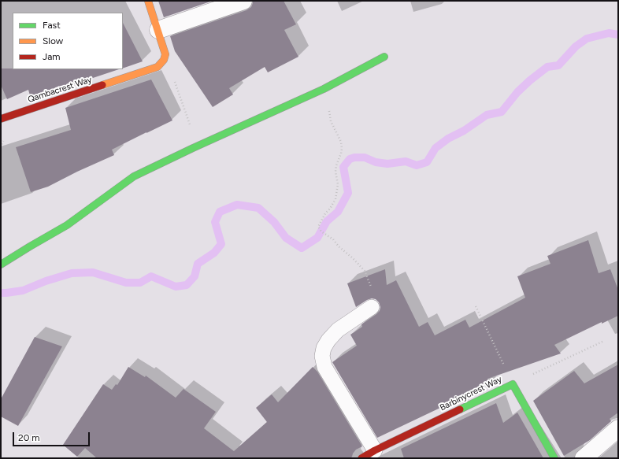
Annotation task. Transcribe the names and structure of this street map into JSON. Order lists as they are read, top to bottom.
{
  "streets": {
    "street": ["Qambacrest Way", "Barbinycrest Way"]
  },
  "legend": ["Fast", "Slow", "Jam"],
  "scale_bar": "20 m"
}
